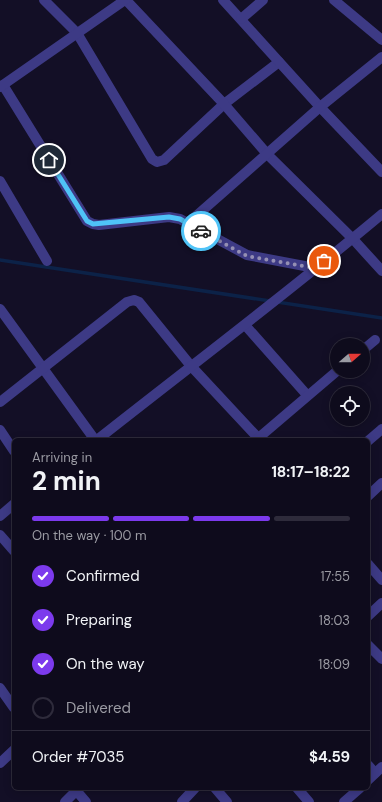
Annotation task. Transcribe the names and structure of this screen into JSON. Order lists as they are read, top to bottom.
{
  "north": "right",
  "page": {
    "heading": ["2 min", "Arriving in", "18:17–18:22"],
    "panel": ["Order #7035", "$4.59"],
    "bar": "On the way · 100 m",
    "list": [
      ["Confirmed", "17:55"],
      ["Preparing", "18:03"],
      ["On the way", "18:09"],
      "Delivered"
    ]
  }
}
